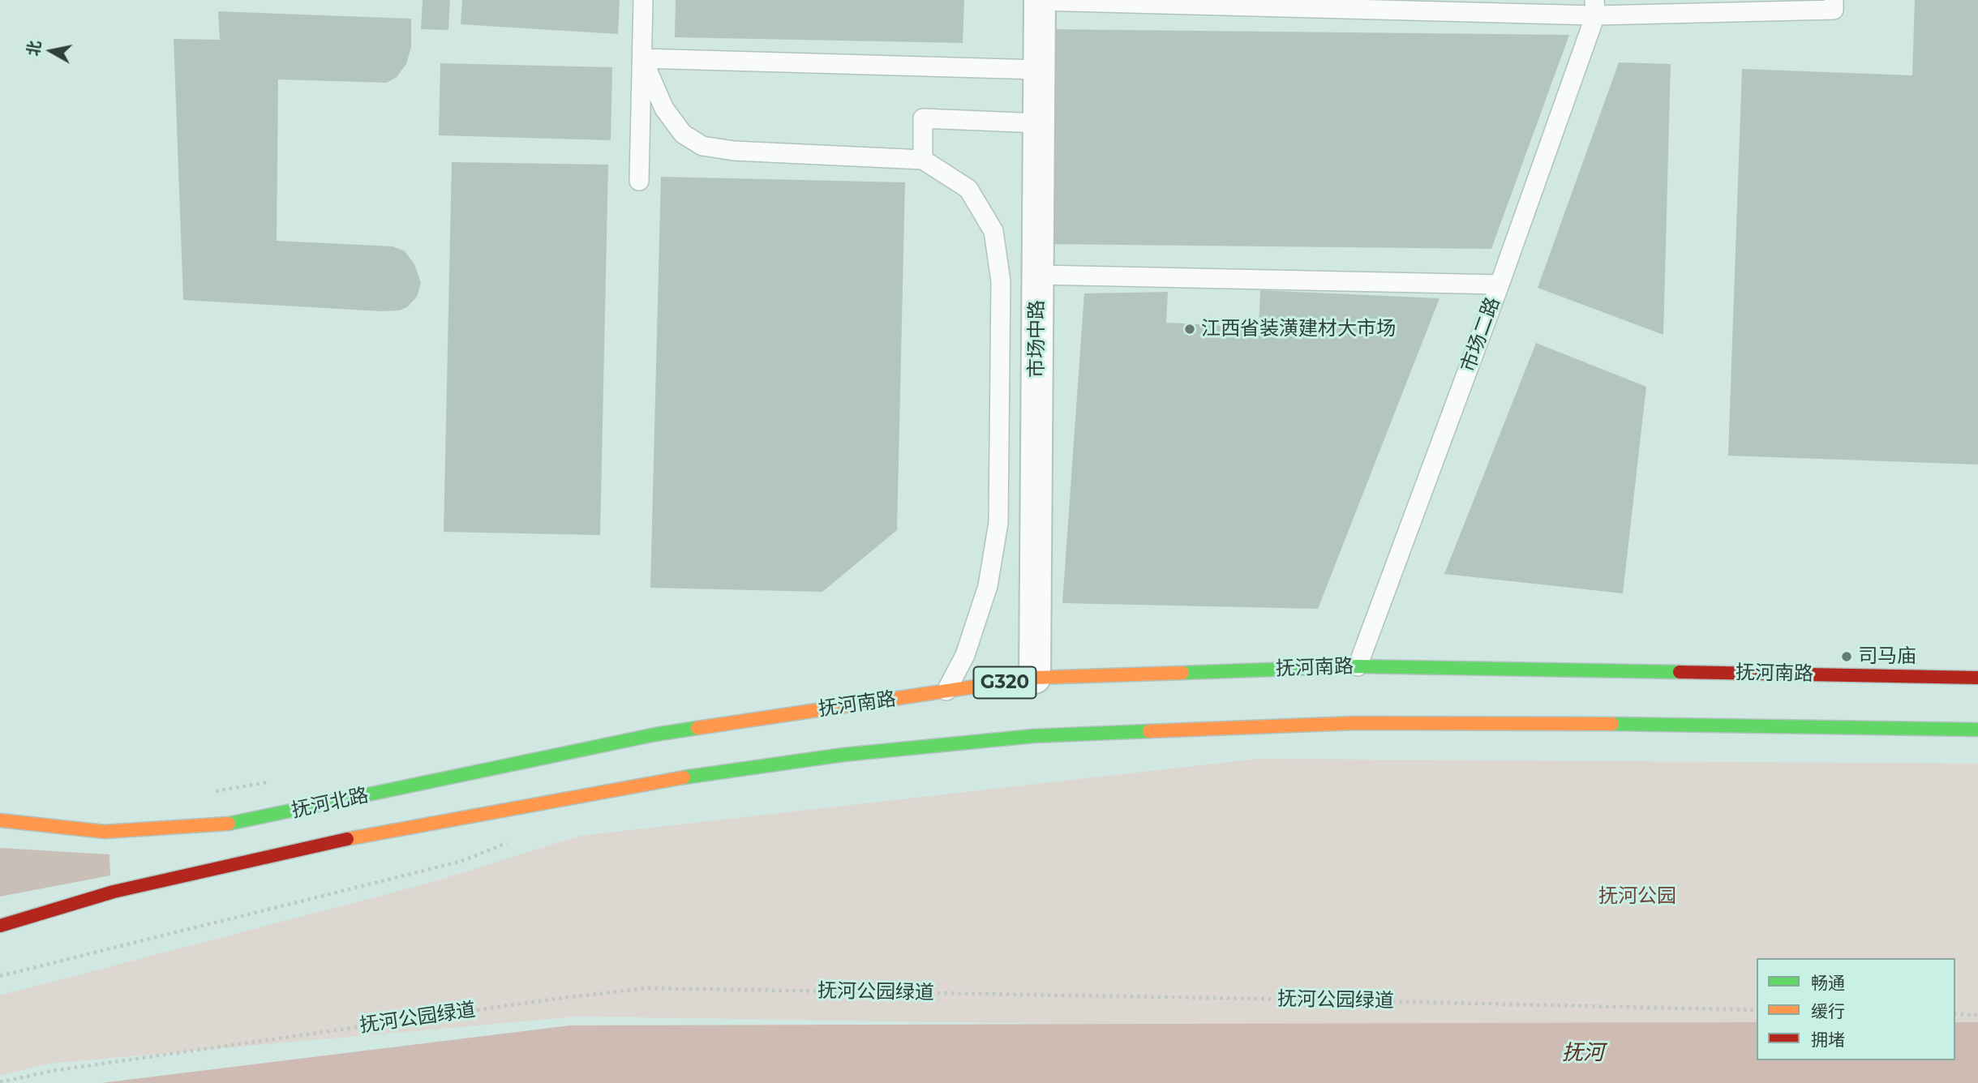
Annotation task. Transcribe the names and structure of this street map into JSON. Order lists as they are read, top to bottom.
{
  "streets": {
    "highway": ["抚河南路", "G320", "抚河北路"],
    "street": ["市场中路"],
    "lane": ["市场二路"],
    "path": ["抚河公园绿道"]
  },
  "crossings": [
    ["市场二路", "抚河南路"],
    ["市场中路", "抚河南路"],
    ["抚河南路", "抚河北路"]
  ],
  "water": ["抚河"],
  "parks": ["抚河公园"],
  "places": ["江西省装潢建材大市场", "司马庙"],
  "legend": ["畅通", "缓行", "拥堵"],
  "north": "left"
}
